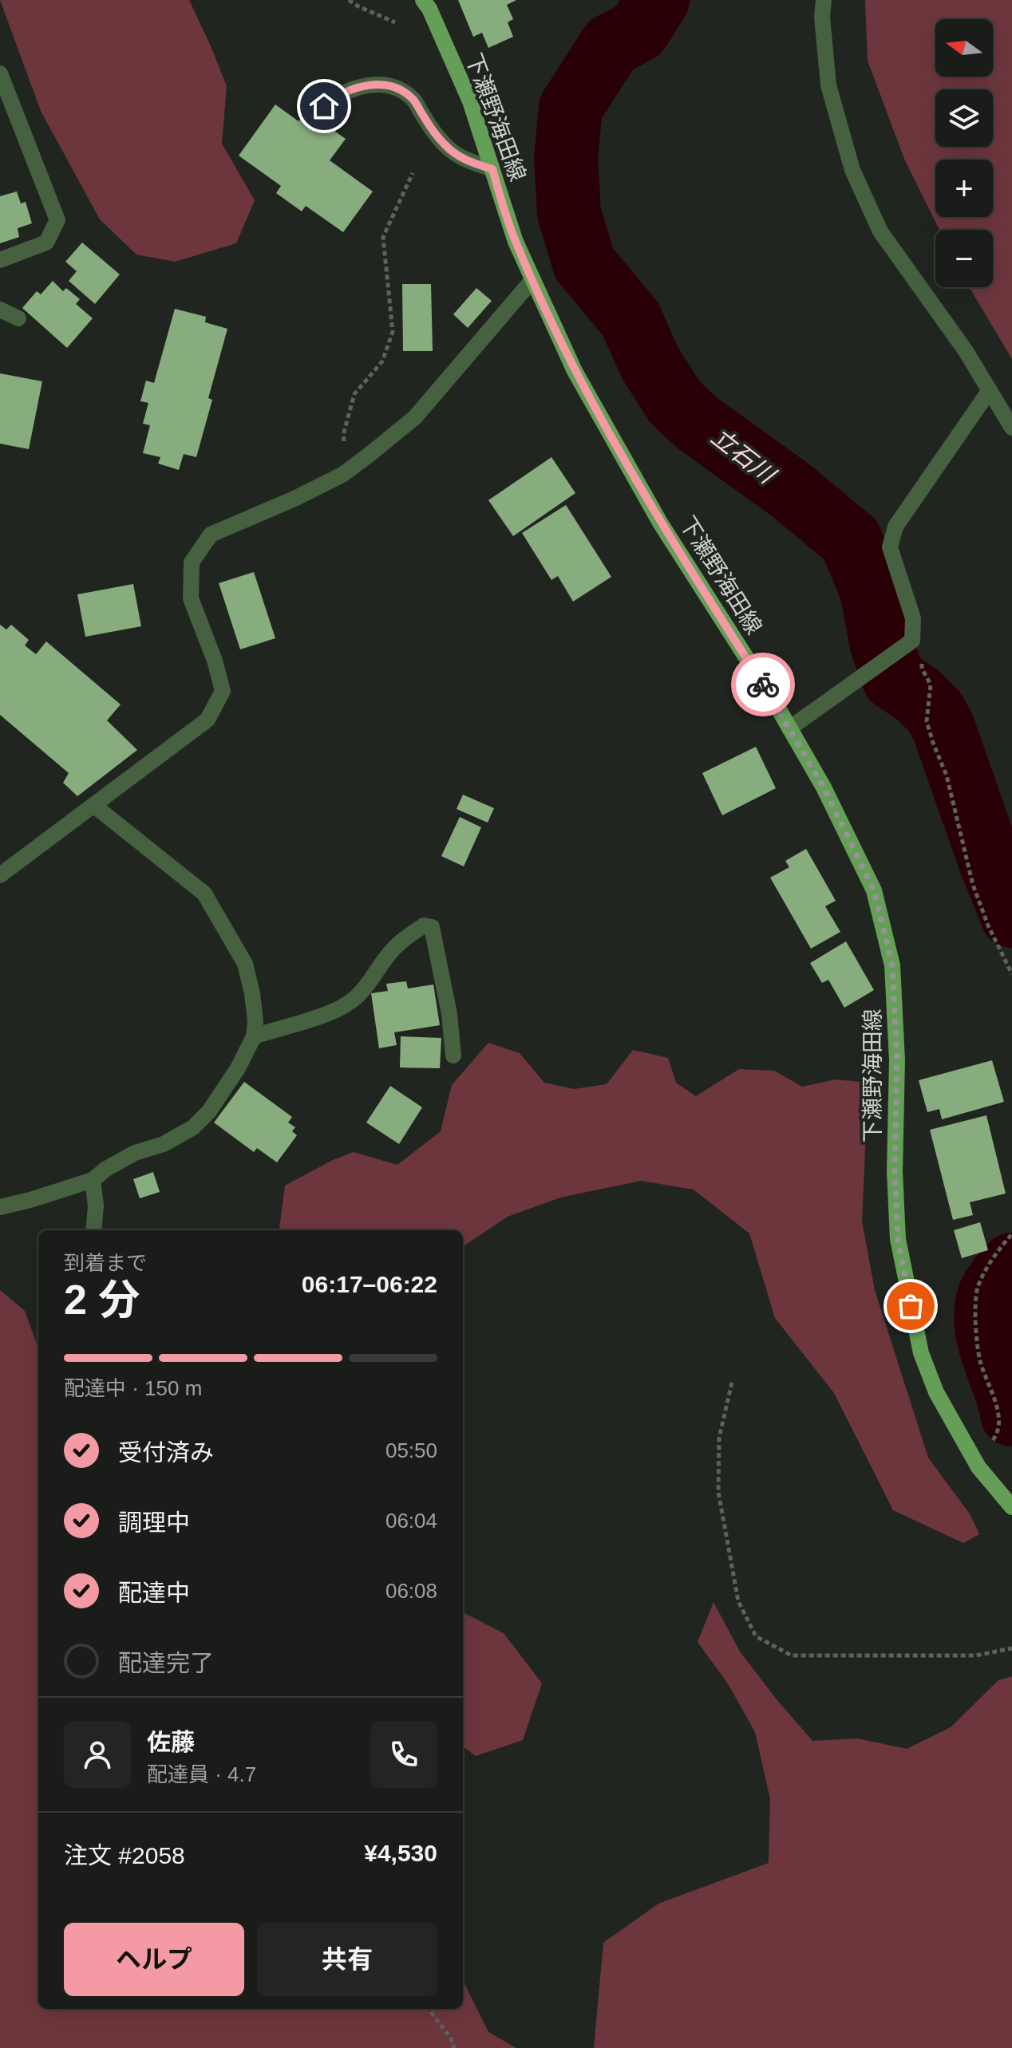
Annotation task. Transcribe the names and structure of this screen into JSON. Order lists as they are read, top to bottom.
{
  "streets": {
    "main road": ["下瀬野海田線"]
  },
  "water": ["立石川"],
  "north": "left",
  "page": {
    "map_buttons": ["+", "−"],
    "heading": ["2 分", "到着まで", "06:17–06:22"],
    "panel": [
      "佐藤",
      "配達員 · 4.7",
      "注文 #2058",
      "¥4,530"
    ],
    "bar": "配達中 · 150 m",
    "list": [
      ["受付済み", "05:50"],
      ["調理中", "06:04"],
      ["配達中", "06:08"],
      "配達完了"
    ],
    "buttons": ["ヘルプ", "共有"]
  }
}
